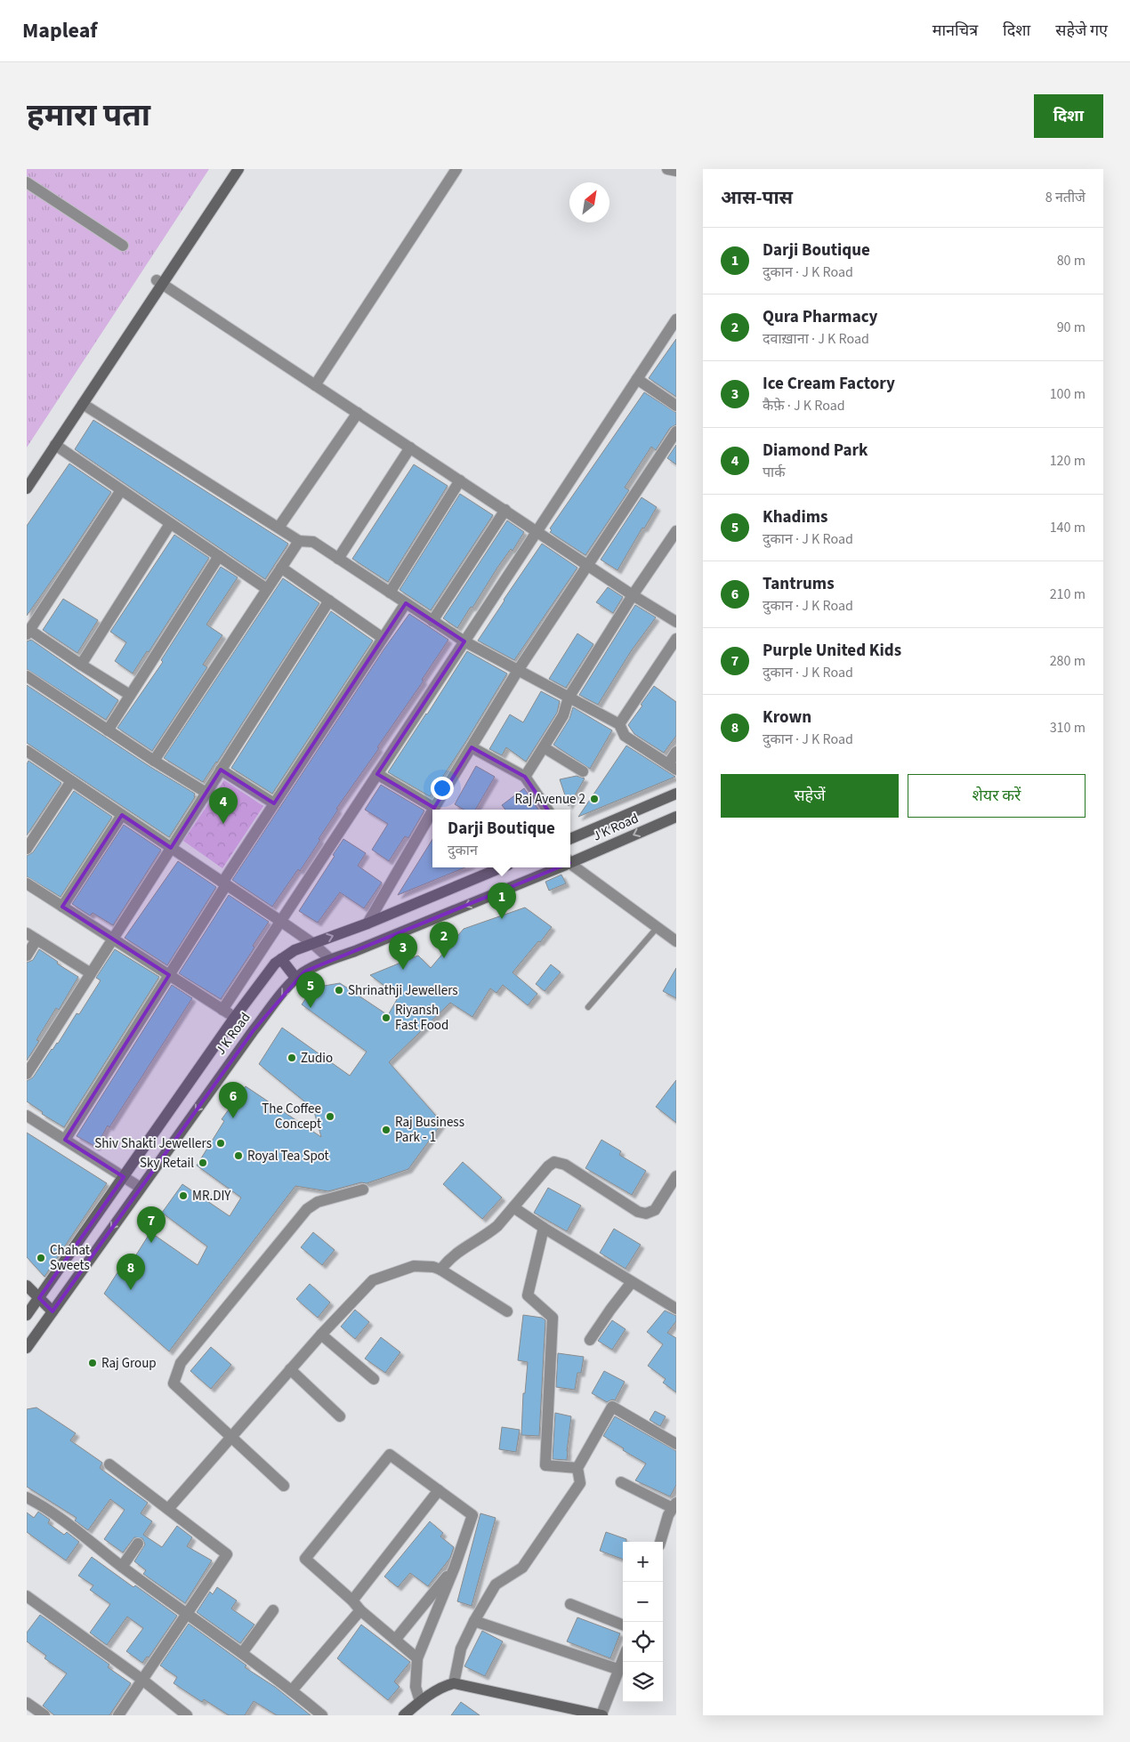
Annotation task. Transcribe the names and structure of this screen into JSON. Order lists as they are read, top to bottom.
{
  "streets": {
    "main road": ["J K Road"]
  },
  "places": [
    "Raj Avenue 2",
    "Shrinathji Jewellers",
    "Riyansh Fast Food",
    "Zudio",
    "The Coffee Concept",
    "Raj Business Park - 1",
    "Shiv Shakti Jewellers",
    "Royal Tea Spot",
    "Sky Retail",
    "MR.DIY",
    "Chahat Sweets",
    "Raj Group"
  ],
  "north": "top right",
  "page": {
    "header": "Mapleaf",
    "nav": ["मानचित्र", "दिशा", "सहेजे गए"],
    "title": "हमारा पता",
    "buttons": [
      "दिशा",
      ["सहेजें", "शेयर करें"]
    ],
    "heading": ["आस-पास", "8 नतीजे"],
    "list": [
      {
        "mark": "1",
        "name": "Darji Boutique",
        "note": "दुकान · J K Road",
        "value": "80 m"
      },
      {
        "mark": "2",
        "name": "Qura Pharmacy",
        "note": "दवाख़ाना · J K Road",
        "value": "90 m"
      },
      {
        "mark": "3",
        "name": "Ice Cream Factory",
        "note": "कैफ़े · J K Road",
        "value": "100 m"
      },
      {
        "mark": "4",
        "name": "Diamond Park",
        "note": "पार्क",
        "value": "120 m"
      },
      {
        "mark": "5",
        "name": "Khadims",
        "note": "दुकान · J K Road",
        "value": "140 m"
      },
      {
        "mark": "6",
        "name": "Tantrums",
        "note": "दुकान · J K Road",
        "value": "210 m"
      },
      {
        "mark": "7",
        "name": "Purple United Kids",
        "note": "दुकान · J K Road",
        "value": "280 m"
      },
      {
        "mark": "8",
        "name": "Krown",
        "note": "दुकान · J K Road",
        "value": "310 m"
      }
    ],
    "pins": [
      "4",
      "1",
      "2",
      "3",
      "5",
      "6",
      "7",
      "8"
    ],
    "popup": ["Darji Boutique", "दुकान"],
    "map_buttons": ["+", "−"]
  }
}
